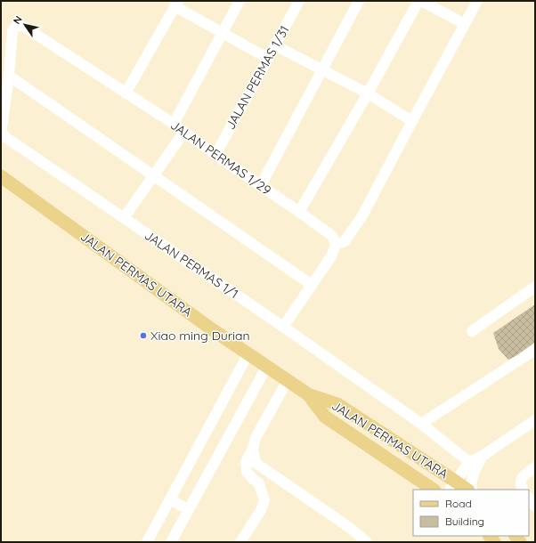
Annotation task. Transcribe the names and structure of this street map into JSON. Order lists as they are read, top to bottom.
{
  "streets": {
    "main road": ["JALAN PERMAS UTARA"],
    "street": ["JALAN PERMAS 1/31", "JALAN PERMAS 1/29", "JALAN PERMAS 1/1"]
  },
  "crossings": [
    ["JALAN PERMAS 1/31", "JALAN PERMAS 1/29"],
    ["JALAN PERMAS 1/29", "JALAN PERMAS 1/1"]
  ],
  "places": ["Xiao ming Durian"],
  "legend": ["Road", "Building"],
  "north": "top left"
}
